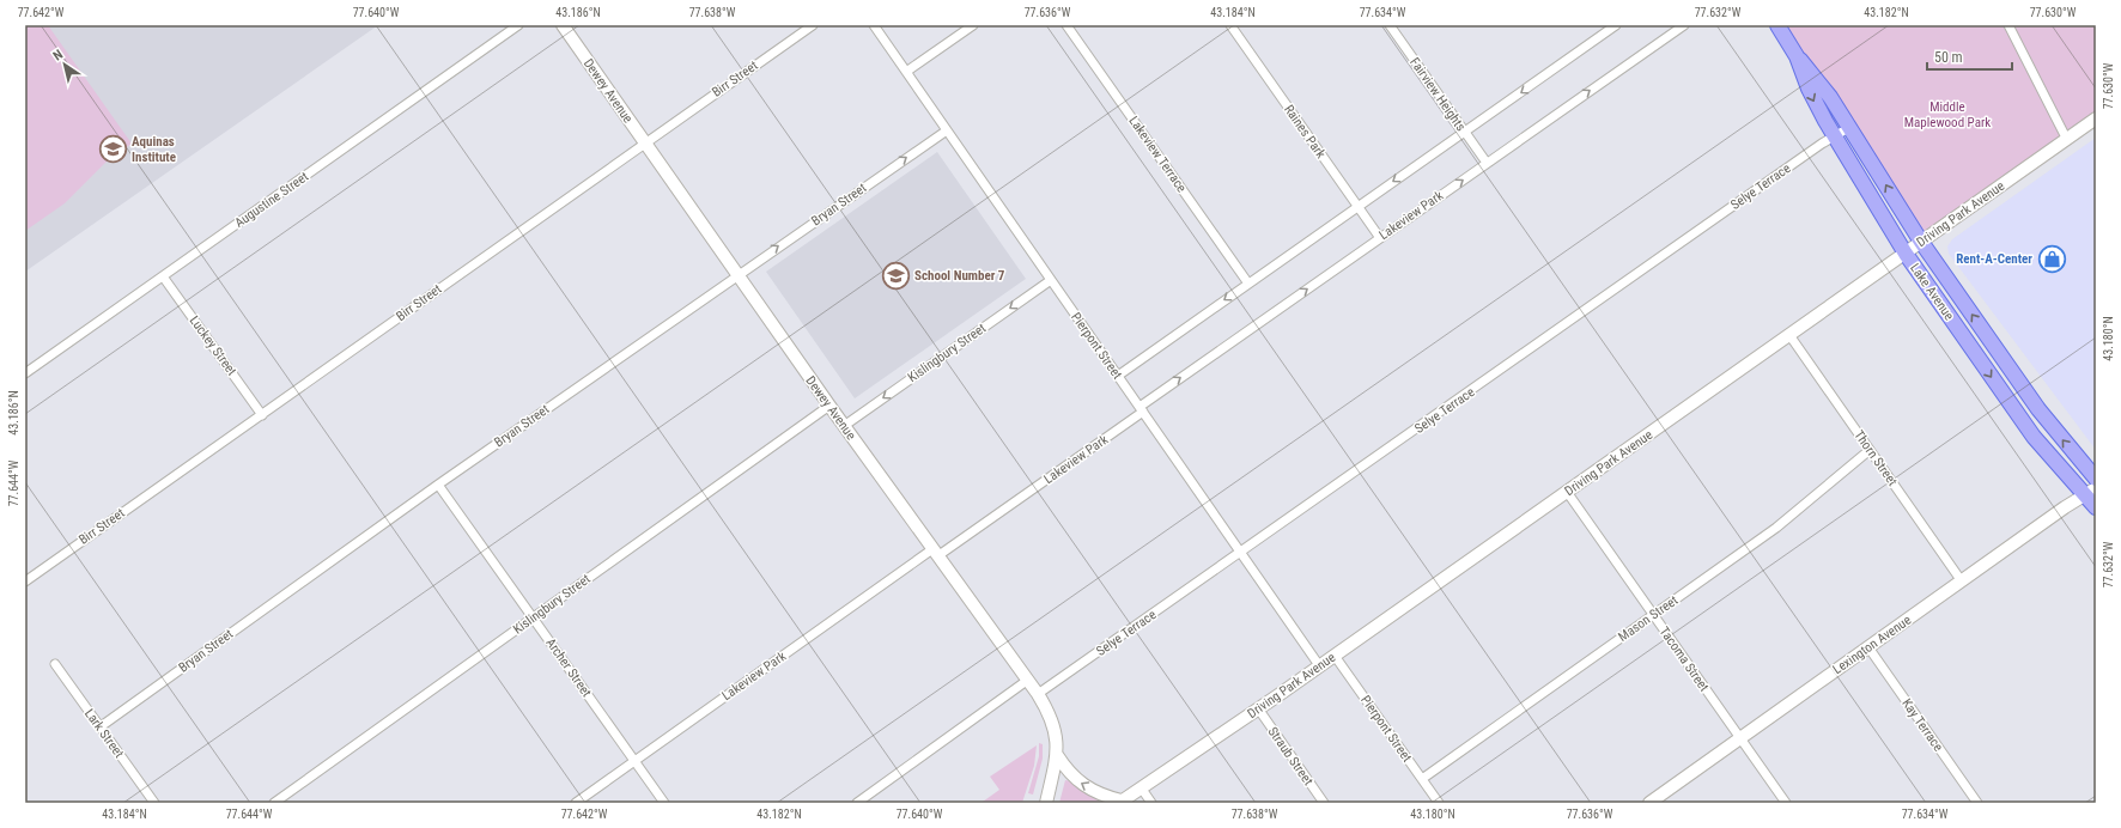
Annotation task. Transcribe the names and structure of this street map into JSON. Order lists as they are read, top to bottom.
{
  "streets": {
    "main road": ["Lake Avenue"],
    "street": [
      "Birr Street",
      "Dewey Avenue",
      "Fairview Heights",
      "Raines Park",
      "Lakeview Terrace",
      "Selye Terrace",
      "Augustine Street",
      "Bryan Street",
      "Driving Park Avenue",
      "Lakeview Park",
      "Luckey Street",
      "Pierpont Street",
      "Kislingbury Street",
      "Thorn Street",
      "Mason Street",
      "Lexington Avenue",
      "Tacoma Street",
      "Archer Street",
      "Kay Terrace",
      "Lark Street",
      "Straub Street"
    ]
  },
  "crossings": [
    ["Birr Street", "Dewey Avenue"],
    ["Birr Street", "Luckey Street"],
    ["Dewey Avenue", "Selye Terrace"],
    ["Dewey Avenue", "Bryan Street"],
    ["Dewey Avenue", "Lakeview Park"],
    ["Dewey Avenue", "Kislingbury Street"],
    ["Fairview Heights", "Lakeview Park"],
    ["Raines Park", "Lakeview Park"],
    ["Selye Terrace", "Lake Avenue"],
    ["Selye Terrace", "Pierpont Street"],
    ["Augustine Street", "Luckey Street"],
    ["Bryan Street", "Pierpont Street"],
    ["Bryan Street", "Archer Street"],
    ["Bryan Street", "Lark Street"],
    ["Driving Park Avenue", "Lake Avenue"],
    ["Driving Park Avenue", "Pierpont Street"],
    ["Driving Park Avenue", "Thorn Street"],
    ["Driving Park Avenue", "Tacoma Street"],
    ["Driving Park Avenue", "Straub Street"],
    ["Lakeview Park", "Pierpont Street"],
    ["Lakeview Park", "Archer Street"],
    ["Lake Avenue", "Lexington Avenue"],
    ["Pierpont Street", "Kislingbury Street"],
    ["Pierpont Street", "Mason Street"],
    ["Kislingbury Street", "Archer Street"],
    ["Thorn Street", "Mason Street"],
    ["Thorn Street", "Lexington Avenue"],
    ["Mason Street", "Tacoma Street"],
    ["Lexington Avenue", "Tacoma Street"],
    ["Lexington Avenue", "Kay Terrace"]
  ],
  "parks": ["Middle Maplewood Park"],
  "places": {
    "school or university": ["Aquinas Institute", "School Number 7"],
    "shop": ["Rent-A-Center"]
  },
  "scale_bar": "50 m",
  "north": "top left",
  "coordinates": [
    "77.642°W",
    "77.640°W",
    "43.186°N",
    "77.638°W",
    "77.636°W",
    "43.184°N",
    "77.634°W",
    "77.632°W",
    "43.182°N",
    "77.630°W",
    "43.180°N",
    "77.644°W"
  ]
}
